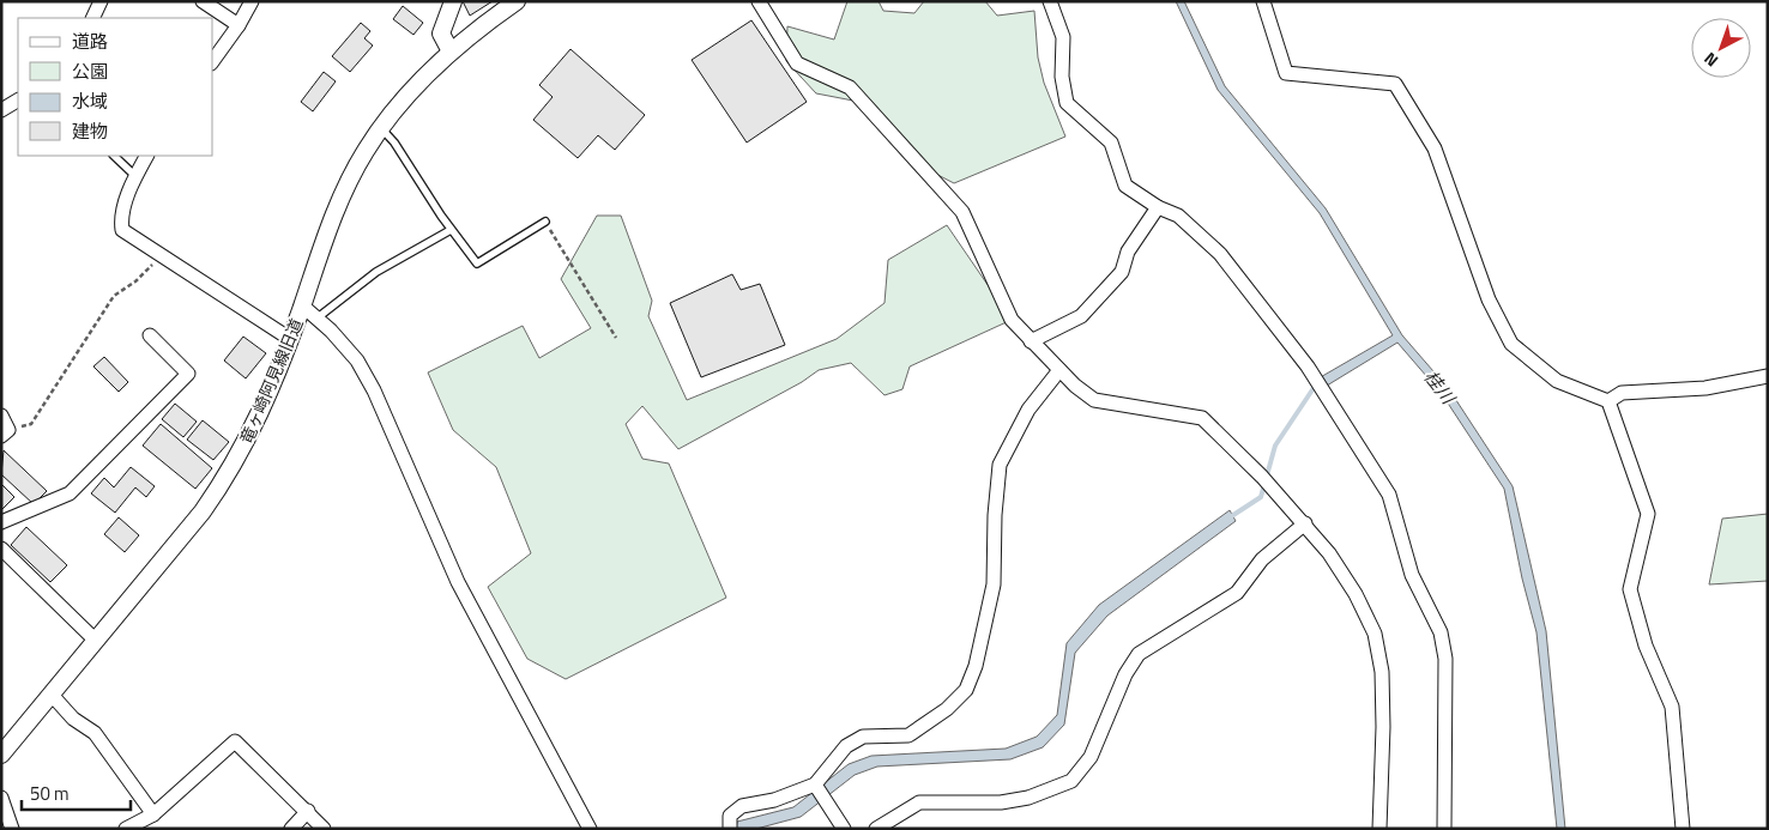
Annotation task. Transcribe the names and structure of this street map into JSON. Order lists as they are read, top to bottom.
{
  "streets": {
    "street": ["竜ヶ崎阿見線旧道"]
  },
  "water": ["桂川"],
  "legend": [
    "道路",
    "公園",
    "水域",
    "建物"
  ],
  "scale_bar": "50 m",
  "north": "bottom left"
}
